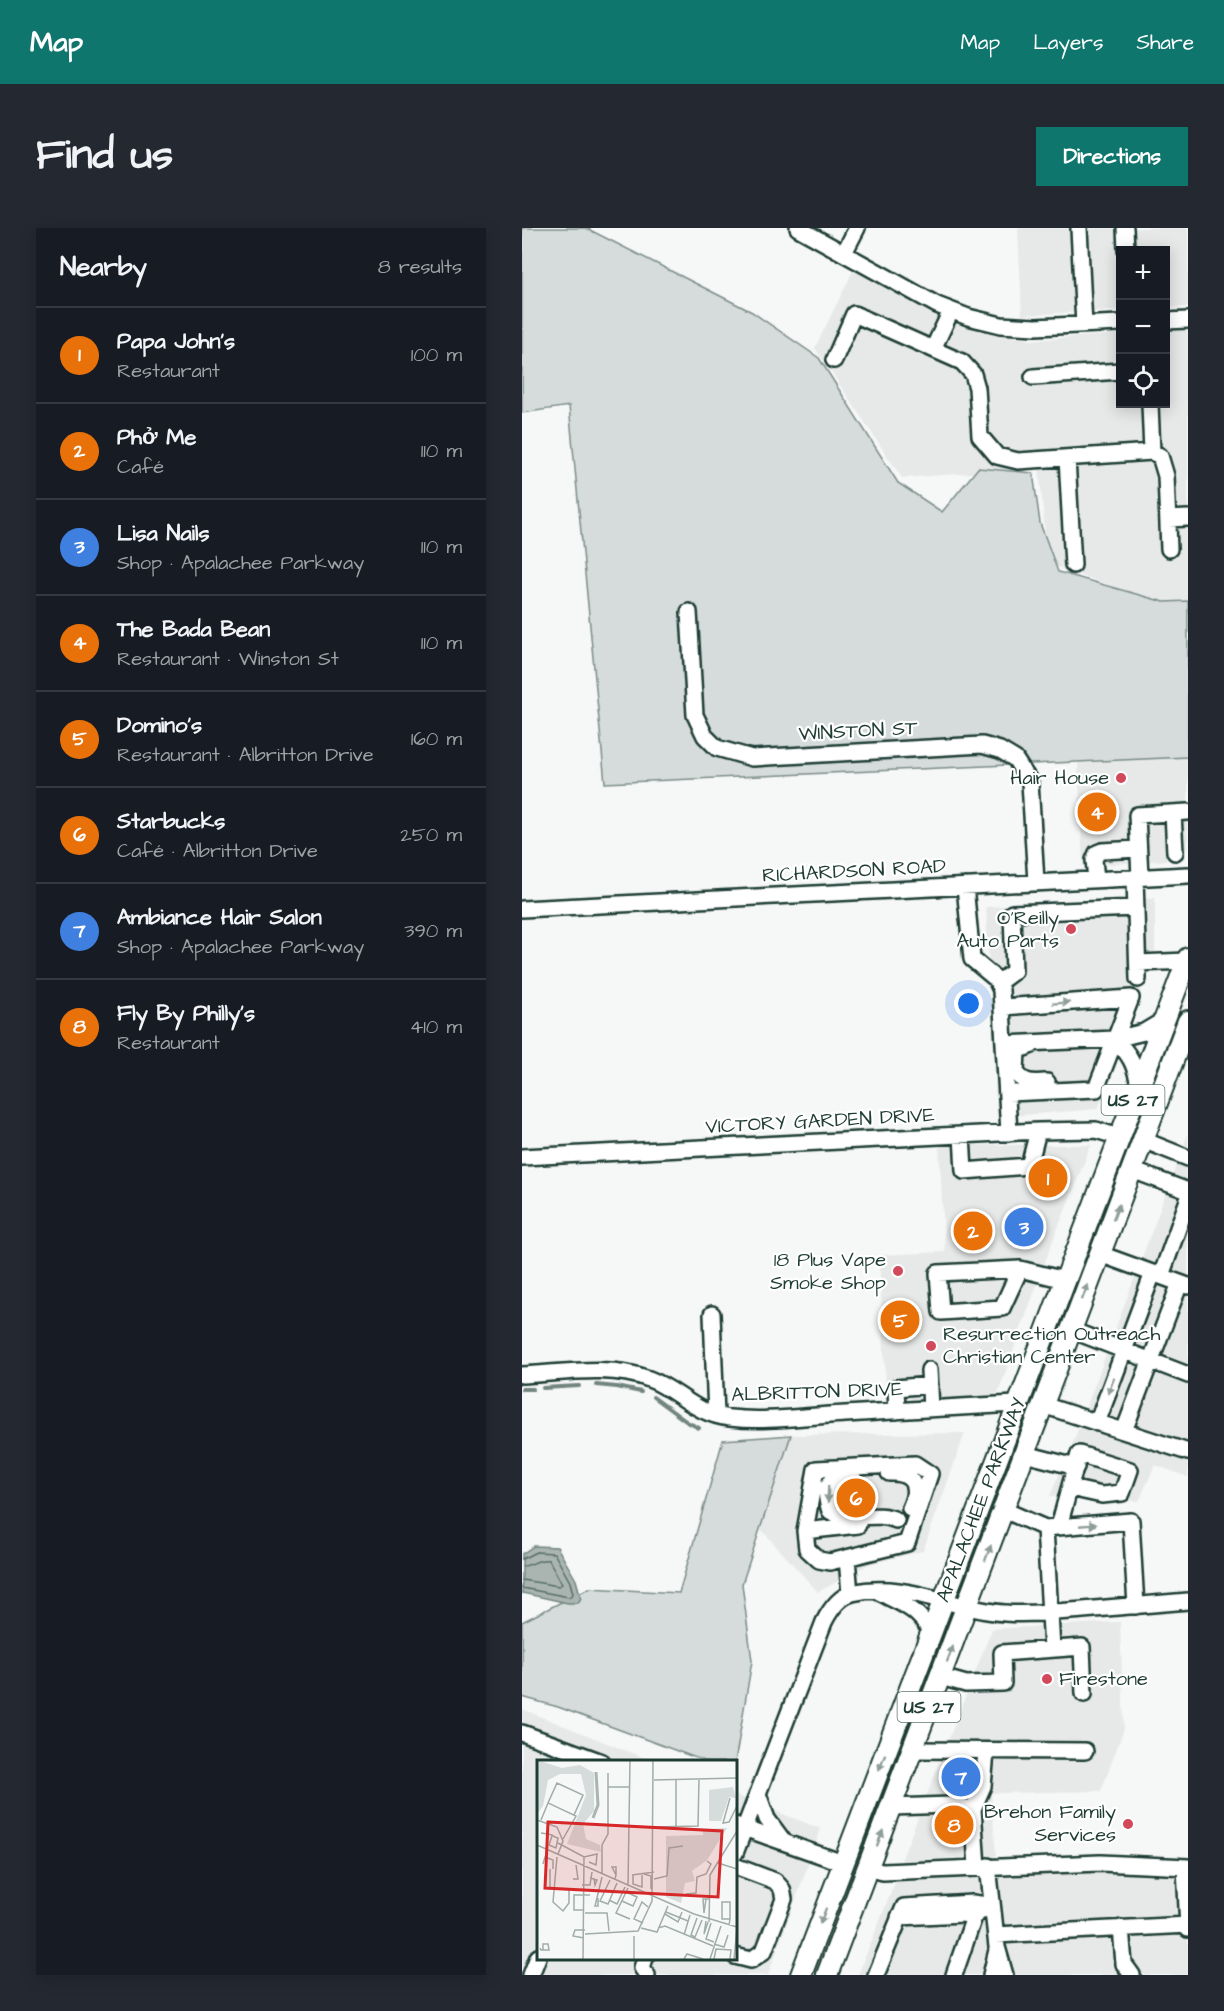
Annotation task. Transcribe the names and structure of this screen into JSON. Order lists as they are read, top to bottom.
{
  "streets": {
    "main road": ["US 27", "APALACHEE PARKWAY"],
    "street": [
      "WINSTON ST",
      "RICHARDSON ROAD",
      "VICTORY GARDEN DRIVE",
      "ALBRITTON DRIVE"
    ]
  },
  "crossings": [
    ["WINSTON ST", "RICHARDSON ROAD"],
    ["VICTORY GARDEN DRIVE", "APALACHEE PARKWAY"],
    ["ALBRITTON DRIVE", "APALACHEE PARKWAY"]
  ],
  "places": [
    "Hair House",
    "O'Reilly Auto Parts",
    "18 Plus Vape Smoke Shop",
    "Resurrection Outreach Christian Center",
    "Firestone",
    "Brehon Family Services"
  ],
  "page": {
    "header": "Map",
    "nav": ["Map", "Layers", "Share"],
    "title": "Find us",
    "buttons": "Directions",
    "heading": ["Nearby", "8 results"],
    "map_buttons": ["+", "−"],
    "list": [
      {
        "mark": "1",
        "name": "Papa John's",
        "note": "Restaurant",
        "value": "100 m"
      },
      {
        "mark": "2",
        "name": "Phở Me",
        "note": "Café",
        "value": "110 m"
      },
      {
        "mark": "3",
        "name": "Lisa Nails",
        "note": "Shop · Apalachee Parkway",
        "value": "110 m"
      },
      {
        "mark": "4",
        "name": "The Bada Bean",
        "note": "Restaurant · Winston St",
        "value": "110 m"
      },
      {
        "mark": "5",
        "name": "Domino's",
        "note": "Restaurant · Albritton Drive",
        "value": "160 m"
      },
      {
        "mark": "6",
        "name": "Starbucks",
        "note": "Café · Albritton Drive",
        "value": "250 m"
      },
      {
        "mark": "7",
        "name": "Ambiance Hair Salon",
        "note": "Shop · Apalachee Parkway",
        "value": "390 m"
      },
      {
        "mark": "8",
        "name": "Fly By Philly's",
        "note": "Restaurant",
        "value": "410 m"
      }
    ],
    "pins": [
      "4",
      "1",
      "3",
      "2",
      "5",
      "6",
      "7",
      "8"
    ]
  }
}
